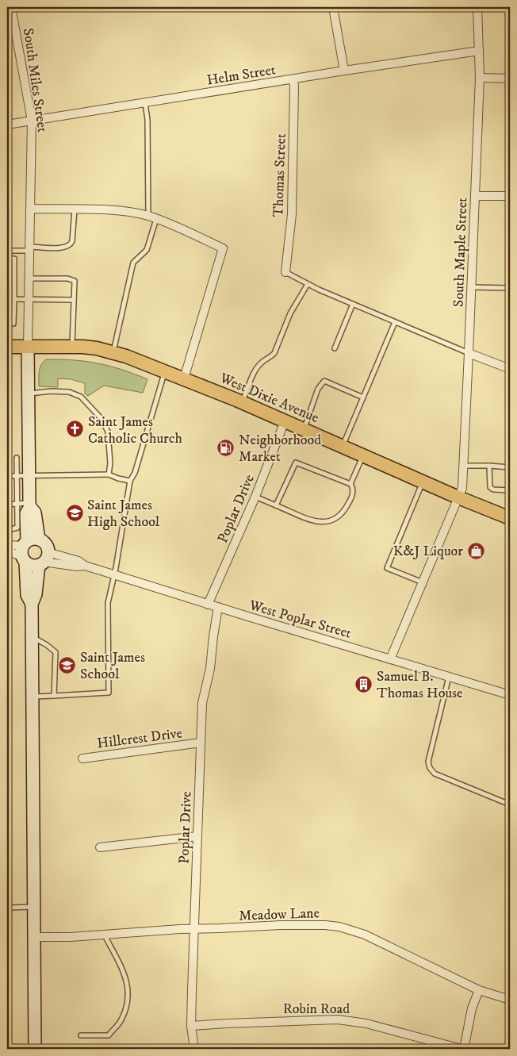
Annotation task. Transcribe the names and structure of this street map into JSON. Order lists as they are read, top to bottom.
{
  "streets": {
    "main road": ["West Dixie Avenue"],
    "street": [
      "Helm Street",
      "South Miles Street",
      "Thomas Street",
      "South Maple Street",
      "Poplar Drive",
      "West Poplar Street",
      "Hillcrest Drive",
      "Meadow Lane",
      "Robin Road"
    ]
  },
  "crossings": [
    ["Helm Street", "South Miles Street"],
    ["Helm Street", "Thomas Street"],
    ["Helm Street", "South Maple Street"],
    ["South Miles Street", "West Dixie Avenue"],
    ["South Maple Street", "West Dixie Avenue"],
    ["South Maple Street", "West Poplar Street"],
    ["West Dixie Avenue", "Poplar Drive"],
    ["Poplar Drive", "West Poplar Street"],
    ["Poplar Drive", "Hillcrest Drive"],
    ["Poplar Drive", "Meadow Lane"],
    ["Poplar Drive", "Robin Road"]
  ],
  "places": {
    "church": ["Saint James Catholic Church"],
    "fuel station": ["Neighborhood Market"],
    "school or university": ["Saint James High School", "Saint James School"],
    "shop": ["K&J Liquor"],
    "building": ["Samuel B. Thomas House"]
  }
}
